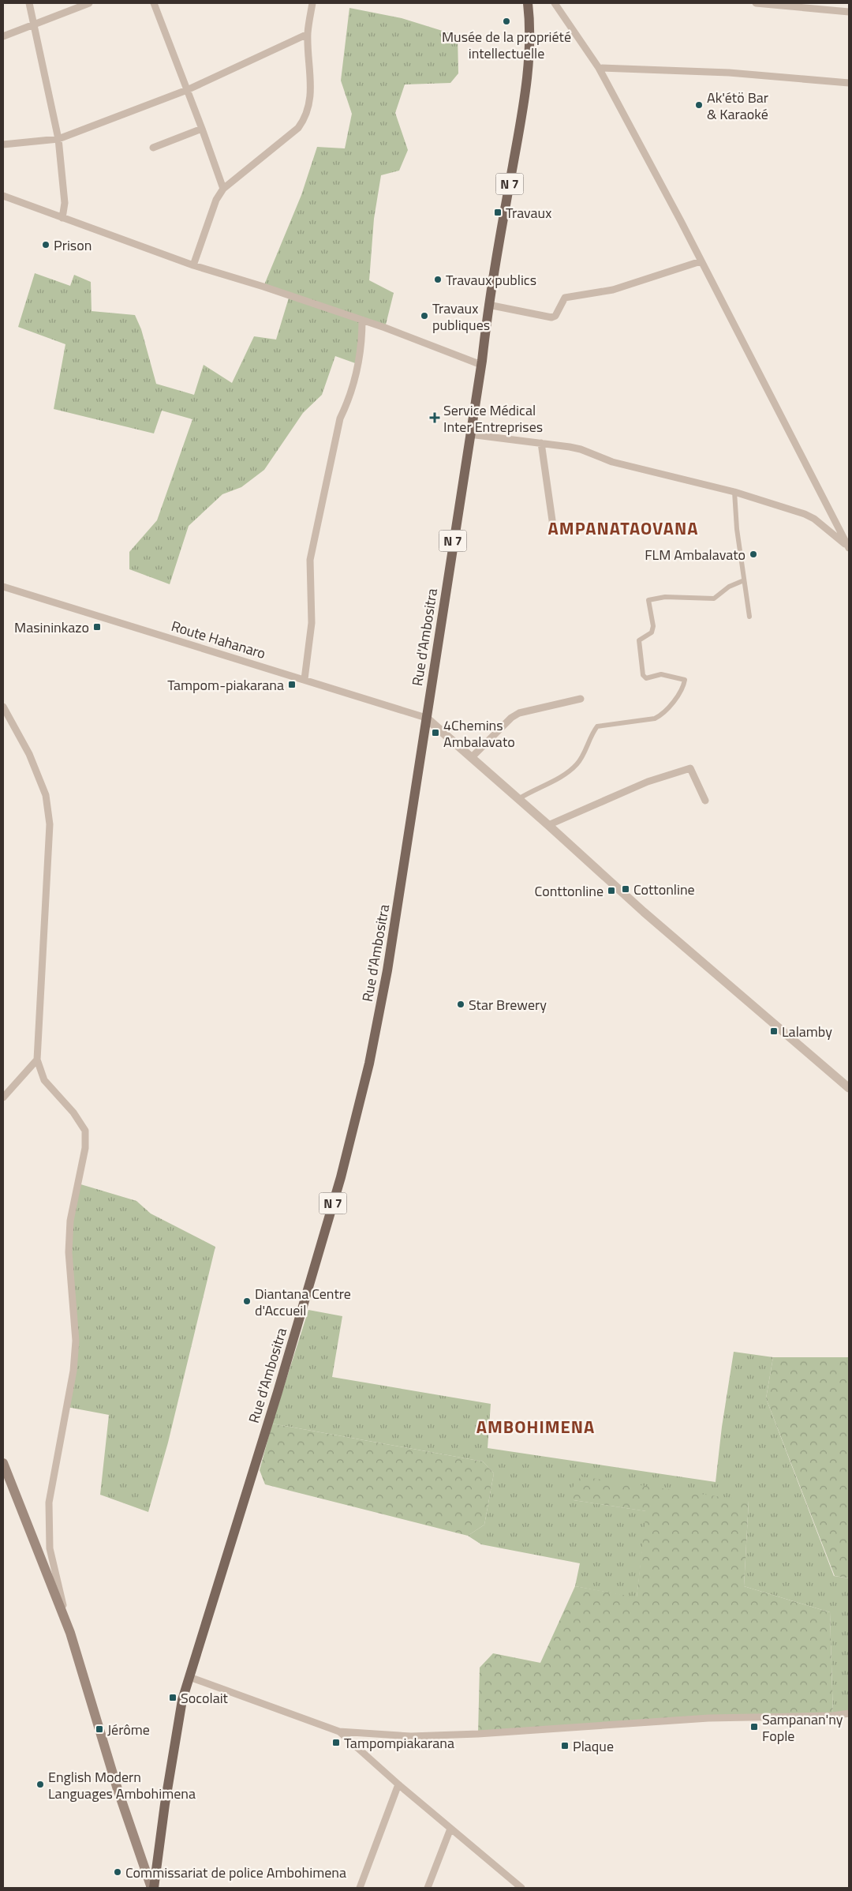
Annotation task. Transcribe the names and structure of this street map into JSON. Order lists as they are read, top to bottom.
{
  "streets": {
    "main road": ["N 7", "Rue d'Ambositra"],
    "street": ["Route Hahanaro"]
  },
  "crossings": [
    ["Rue d'Ambositra", "Route Hahanaro"]
  ],
  "districts": ["AMPANATAOVANA", "AMBOHIMENA"],
  "places": {
    "other": [
      "Musée de la propriété intellectuelle",
      "Ak'étö Bar & Karaoké",
      "Prison",
      "Travaux publics",
      "Travaux publiques",
      "FLM Ambalavato",
      "Star Brewery",
      "Diantana Centre d'Accueil",
      "English Modern Languages Ambohimena",
      "Commissariat de police Ambohimena"
    ],
    "transit": [
      "Travaux",
      "Masininkazo",
      "Tampom-piakarana",
      "4Chemins Ambalavato",
      "Cottonline",
      "Conttonline",
      "Lalamby",
      "Socolait",
      "Sampanan'ny Fople",
      "Jérôme",
      "Tampompiakarana",
      "Plaque"
    ],
    "health": ["Service Médical Inter Entreprises"]
  }
}
